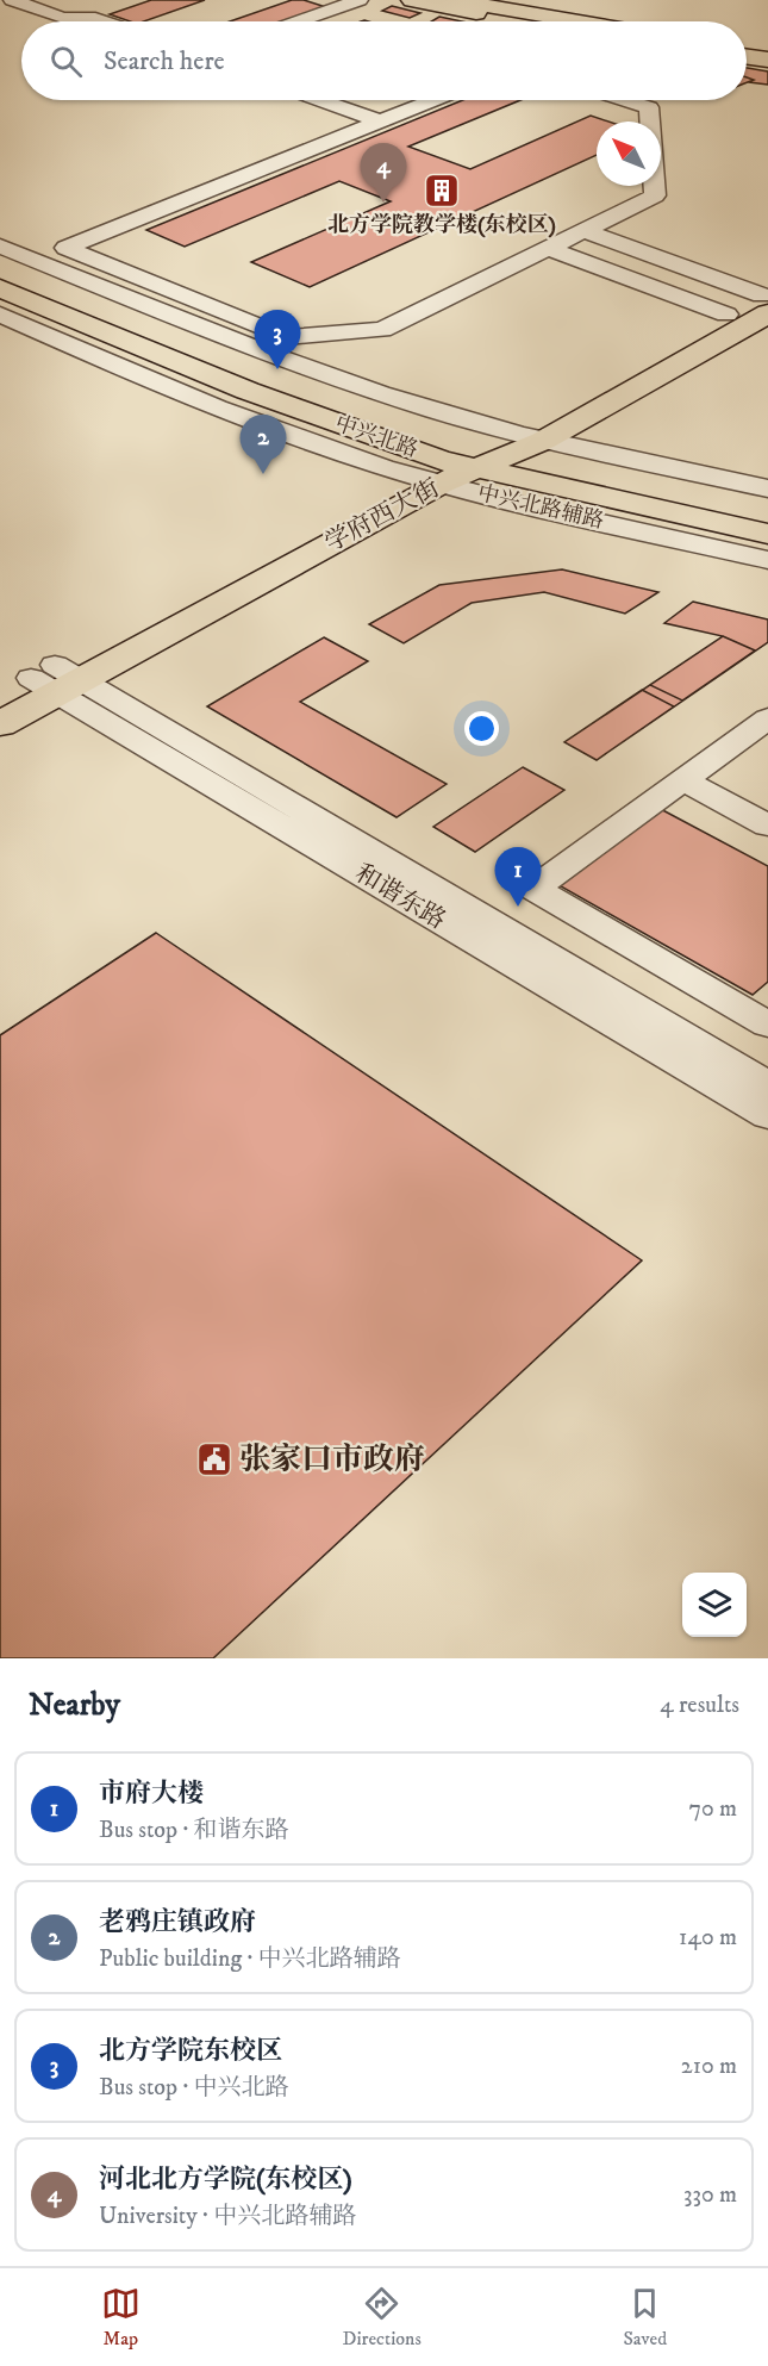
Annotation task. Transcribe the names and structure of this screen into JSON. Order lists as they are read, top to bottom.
{
  "streets": {
    "main road": ["中兴北路", "学府西大街"],
    "street": ["中兴北路辅路", "和谐东路"]
  },
  "crossings": [
    ["中兴北路", "中兴北路辅路"],
    ["中兴北路", "学府西大街"],
    ["中兴北路辅路", "学府西大街"],
    ["学府西大街", "和谐东路"]
  ],
  "places": {
    "building": ["北方学院教学楼(东校区)"],
    "public building": ["张家口市政府"]
  },
  "north": "top left",
  "page": {
    "search": "Search here",
    "pins": [
      "4",
      "3",
      "2",
      "1"
    ],
    "heading": ["Nearby", "4 results"],
    "list": [
      {
        "mark": "1",
        "name": "市府大楼",
        "note": "Bus stop · 和谐东路",
        "value": "70 m"
      },
      {
        "mark": "2",
        "name": "老鸦庄镇政府",
        "note": "Public building · 中兴北路辅路",
        "value": "140 m"
      },
      {
        "mark": "3",
        "name": "北方学院东校区",
        "note": "Bus stop · 中兴北路",
        "value": "210 m"
      },
      {
        "mark": "4",
        "name": "河北北方学院(东校区)",
        "note": "University · 中兴北路辅路",
        "value": "330 m"
      }
    ],
    "nav": ["Map", "Directions", "Saved"]
  }
}
